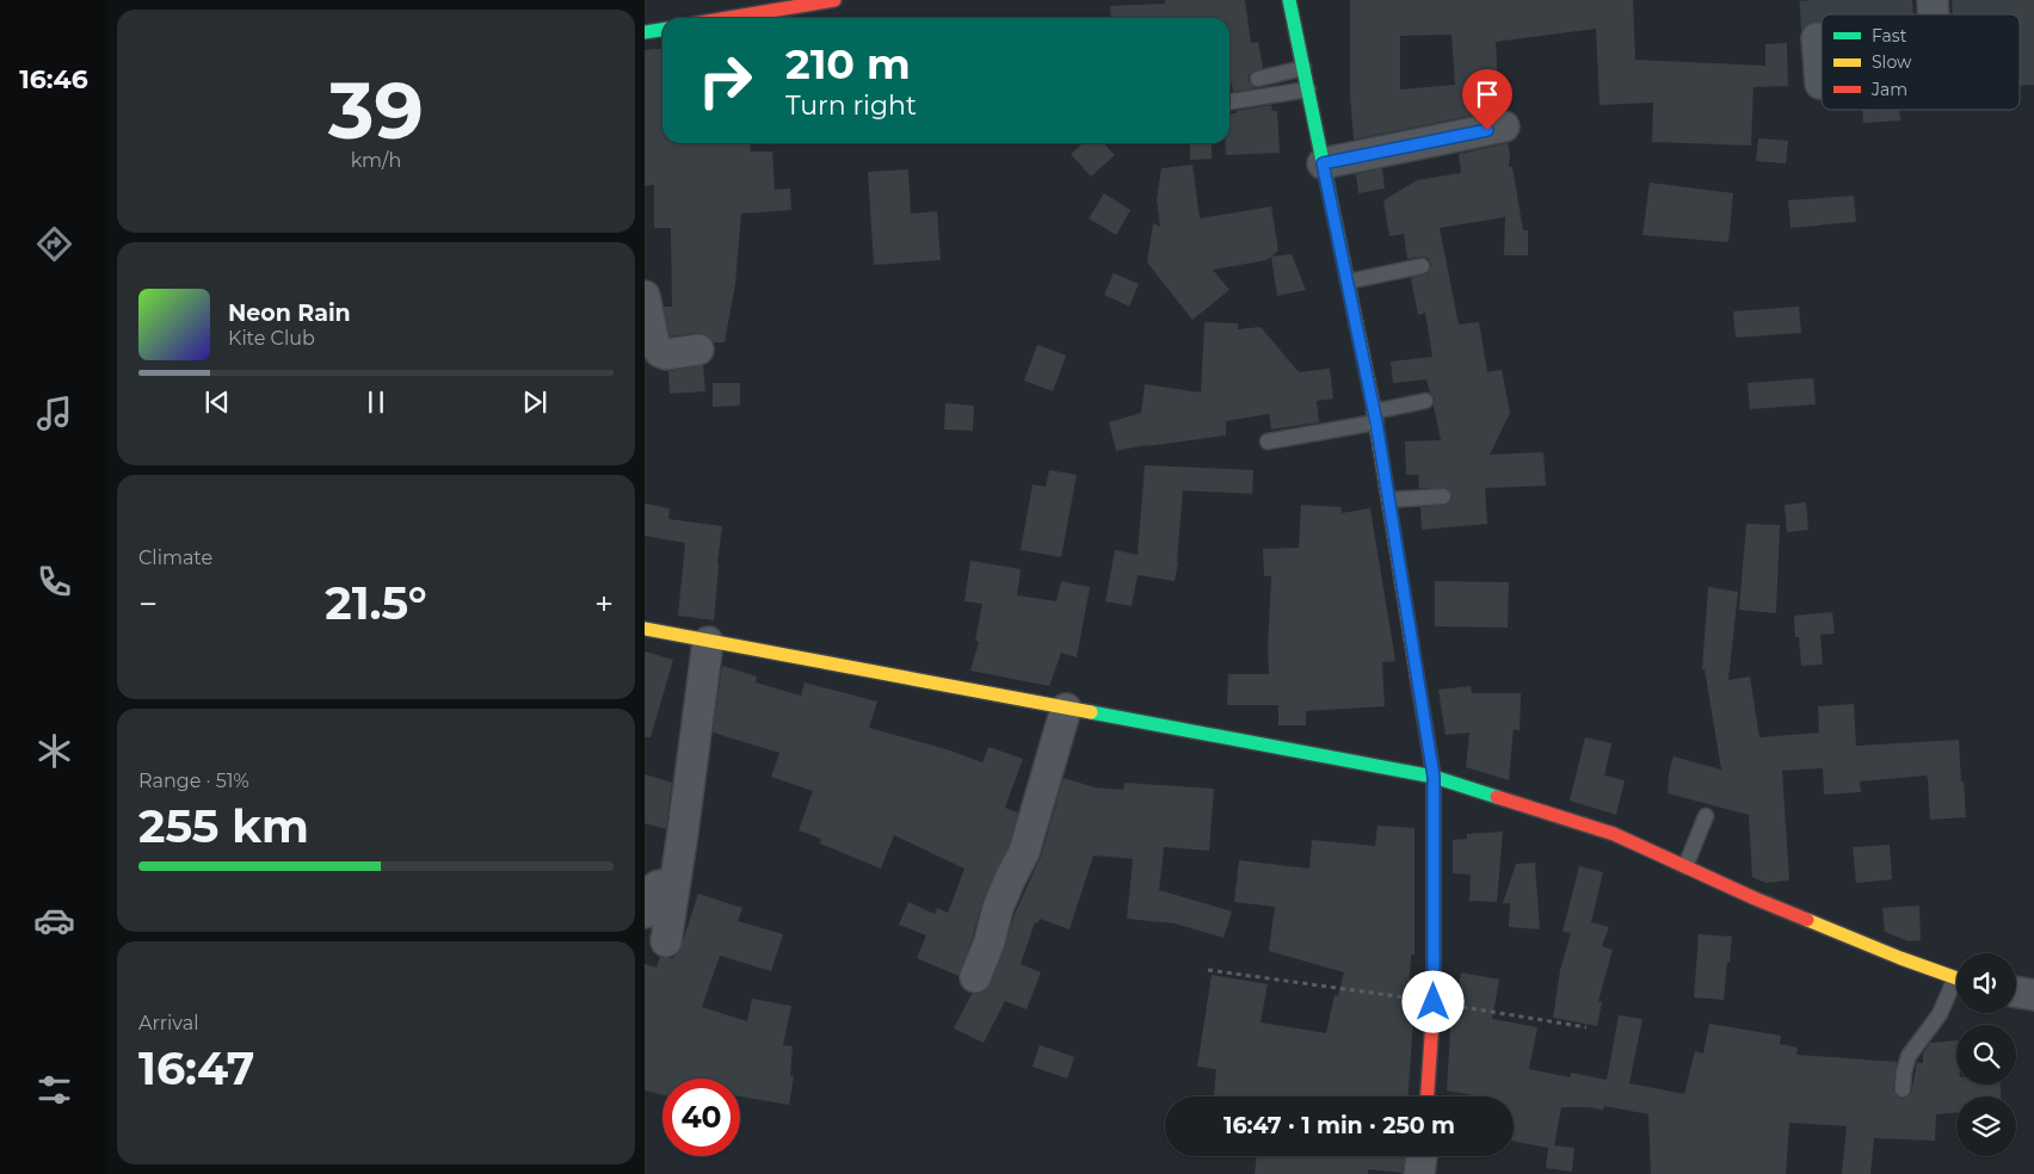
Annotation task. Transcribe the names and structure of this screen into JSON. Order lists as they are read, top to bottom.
{
  "legend": ["Fast", "Slow", "Jam"],
  "page": {
    "tabs": "16:46",
    "tile": [
      ["39", "km/h"],
      "Climate",
      ["Range · 51%", "255 km"],
      ["Arrival", "16:47"]
    ],
    "turn": ["210 m", "Turn right"],
    "song": ["Neon Rain", "Kite Club"],
    "heat": ["−", "21.5°", "+"],
    "limit": "40",
    "trip": "16:47 · 1 min · 250 m"
  }
}
